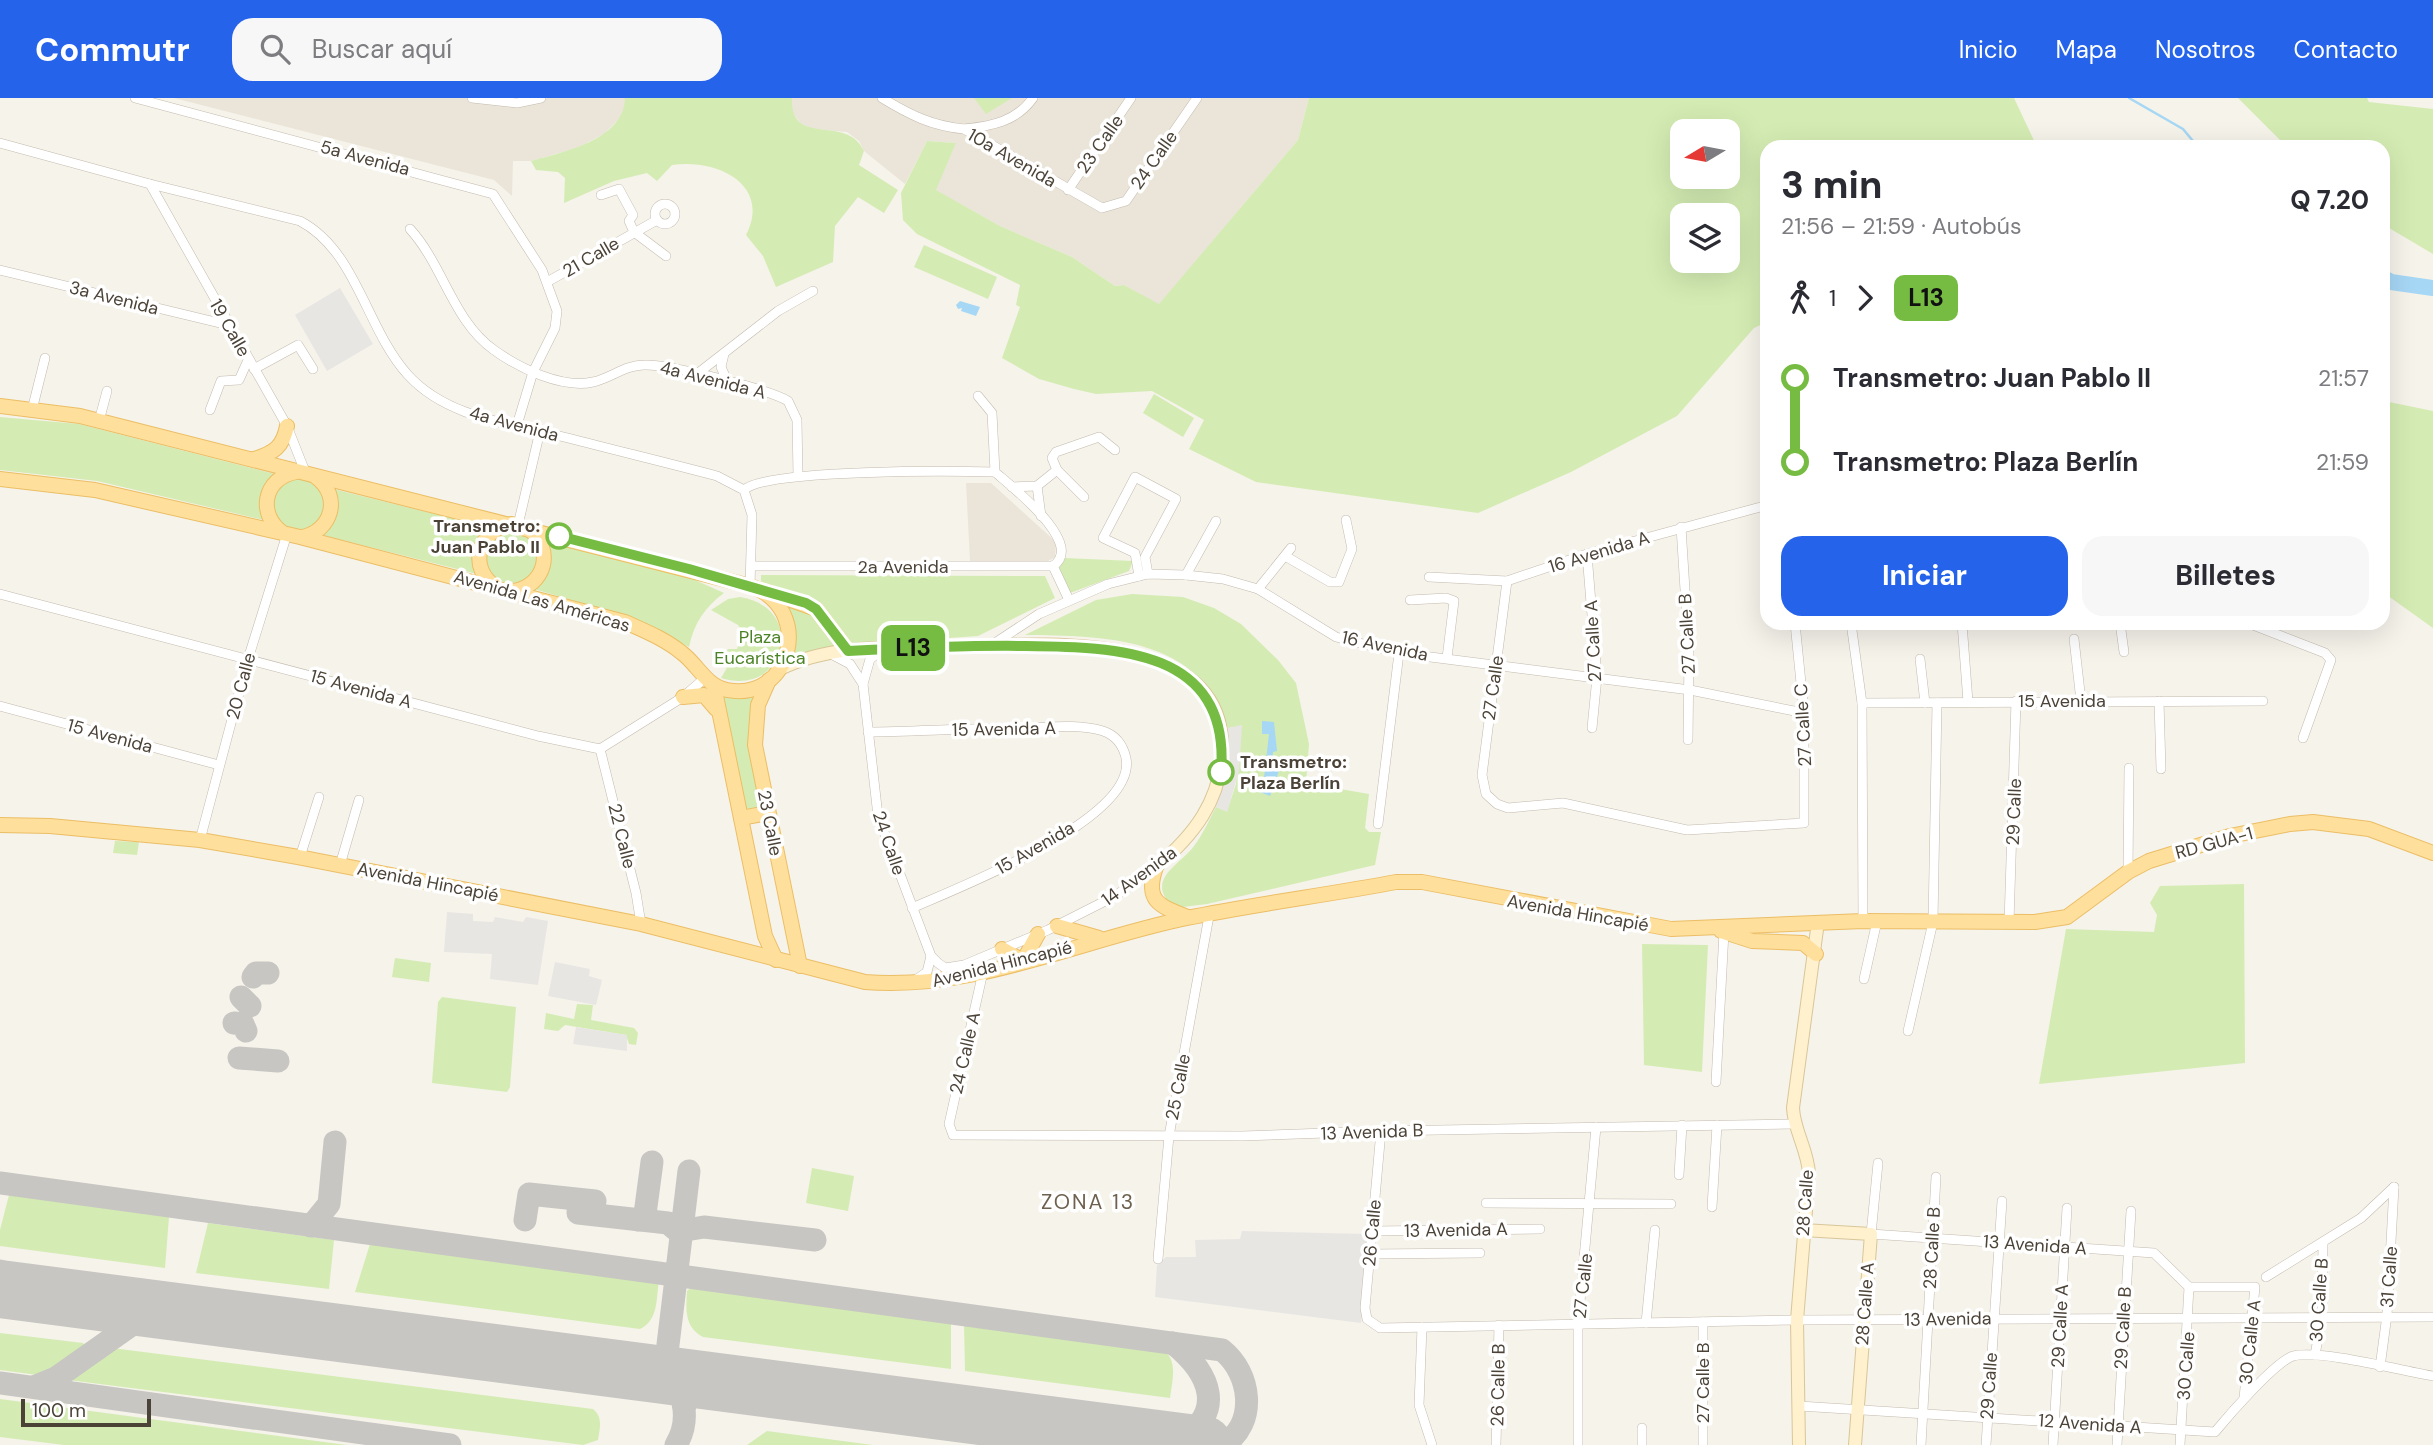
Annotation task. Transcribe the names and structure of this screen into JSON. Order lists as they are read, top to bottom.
{
  "streets": {
    "main road": [
      "23 Calle",
      "Avenida Las Américas",
      "RD GUA-1",
      "14 Avenida",
      "Avenida Hincapié",
      "28 Calle",
      "13 Avenida A",
      "28 Calle A"
    ],
    "street": [
      "5a Avenida",
      "10a Avenida",
      "24 Calle",
      "21 Calle",
      "3a Avenida",
      "19 Calle",
      "4a Avenida A",
      "4a Avenida",
      "16 Avenida A",
      "2a Avenida",
      "27 Calle B",
      "27 Calle A",
      "16 Avenida",
      "20 Calle",
      "27 Calle",
      "15 Avenida A",
      "15 Avenida",
      "27 Calle C",
      "29 Calle",
      "22 Calle",
      "24 Calle A",
      "25 Calle",
      "13 Avenida B",
      "26 Calle",
      "28 Calle B",
      "31 Calle",
      "30 Calle B",
      "13 Avenida",
      "29 Calle A",
      "29 Calle B",
      "30 Calle A",
      "30 Calle",
      "26 Calle B",
      "12 Avenida A"
    ]
  },
  "crossings": [
    ["23 Calle", "10a Avenida"],
    ["23 Calle", "Avenida Las Américas"],
    ["23 Calle", "Avenida Hincapié"],
    ["5a Avenida", "21 Calle"],
    ["10a Avenida", "24 Calle"],
    ["24 Calle", "15 Avenida A"],
    ["24 Calle", "15 Avenida"],
    ["24 Calle", "14 Avenida"],
    ["21 Calle", "4a Avenida A"],
    ["21 Calle", "4a Avenida"],
    ["3a Avenida", "19 Calle"],
    ["19 Calle", "4a Avenida"],
    ["19 Calle", "Avenida Las Américas"],
    ["19 Calle", "20 Calle"],
    ["16 Avenida A", "27 Calle B"],
    ["16 Avenida A", "27 Calle A"],
    ["16 Avenida A", "27 Calle"],
    ["Avenida Las Américas", "20 Calle"],
    ["27 Calle B", "16 Avenida"],
    ["27 Calle B", "13 Avenida"],
    ["27 Calle A", "16 Avenida"],
    ["16 Avenida", "27 Calle"],
    ["16 Avenida", "27 Calle C"],
    ["16 Avenida", "14 Avenida"],
    ["20 Calle", "15 Avenida A"],
    ["20 Calle", "15 Avenida"],
    ["20 Calle", "Avenida Hincapié"],
    ["27 Calle", "27 Calle C"],
    ["27 Calle", "13 Avenida B"],
    ["27 Calle", "13 Avenida A"],
    ["27 Calle", "13 Avenida"],
    ["15 Avenida A", "15 Avenida"],
    ["15 Avenida A", "22 Calle"],
    ["15 Avenida", "29 Calle"],
    ["29 Calle", "RD GUA-1"],
    ["29 Calle", "Avenida Hincapié"],
    ["29 Calle", "13 Avenida A"],
    ["29 Calle", "13 Avenida"],
    ["29 Calle", "12 Avenida A"],
    ["22 Calle", "Avenida Hincapié"],
    ["RD GUA-1", "Avenida Hincapié"],
    ["Avenida Hincapié", "24 Calle A"],
    ["Avenida Hincapié", "25 Calle"],
    ["Avenida Hincapié", "28 Calle"],
    ["24 Calle A", "13 Avenida B"],
    ["25 Calle", "13 Avenida B"],
    ["13 Avenida B", "28 Calle"],
    ["13 Avenida B", "26 Calle"],
    ["28 Calle", "13 Avenida A"],
    ["28 Calle", "13 Avenida"],
    ["28 Calle", "12 Avenida A"],
    ["13 Avenida A", "26 Calle"],
    ["13 Avenida A", "28 Calle B"],
    ["13 Avenida A", "28 Calle A"],
    ["13 Avenida A", "29 Calle A"],
    ["13 Avenida A", "29 Calle B"],
    ["13 Avenida A", "30 Calle A"],
    ["13 Avenida A", "30 Calle"],
    ["26 Calle", "13 Avenida"],
    ["28 Calle B", "13 Avenida"],
    ["28 Calle B", "12 Avenida A"],
    ["31 Calle", "30 Calle B"],
    ["31 Calle", "13 Avenida"],
    ["31 Calle", "12 Avenida A"],
    ["30 Calle B", "13 Avenida"],
    ["30 Calle B", "12 Avenida A"],
    ["28 Calle A", "13 Avenida"],
    ["28 Calle A", "12 Avenida A"],
    ["13 Avenida", "29 Calle A"],
    ["13 Avenida", "29 Calle B"],
    ["13 Avenida", "30 Calle A"],
    ["13 Avenida", "30 Calle"],
    ["13 Avenida", "26 Calle B"],
    ["29 Calle A", "12 Avenida A"],
    ["29 Calle B", "12 Avenida A"],
    ["30 Calle A", "30 Calle"],
    ["30 Calle A", "12 Avenida A"],
    ["30 Calle", "12 Avenida A"]
  ],
  "districts": ["ZONA 13"],
  "parks": ["Plaza Eucarística"],
  "places": ["Transmetro: Juan Pablo II", "Transmetro: Plaza Berlín"],
  "lines": ["bus line L13"],
  "scale_bar": "100 m",
  "north": "left",
  "page": {
    "header": "Commutr",
    "search": "Buscar aquí",
    "nav": [
      "Inicio",
      "Mapa",
      "Nosotros",
      "Contacto"
    ],
    "on_map": "L13",
    "heading": ["3 min", "21:56 – 21:59 · Autobús", "Q 7.20"],
    "legs": ["1", "L13"],
    "list": [
      {
        "name": "Transmetro: Juan Pablo II",
        "value": "21:57"
      },
      {
        "name": "Transmetro: Plaza Berlín",
        "value": "21:59"
      }
    ],
    "buttons": ["Iniciar", "Billetes"],
    "scale": "100 m"
  }
}
